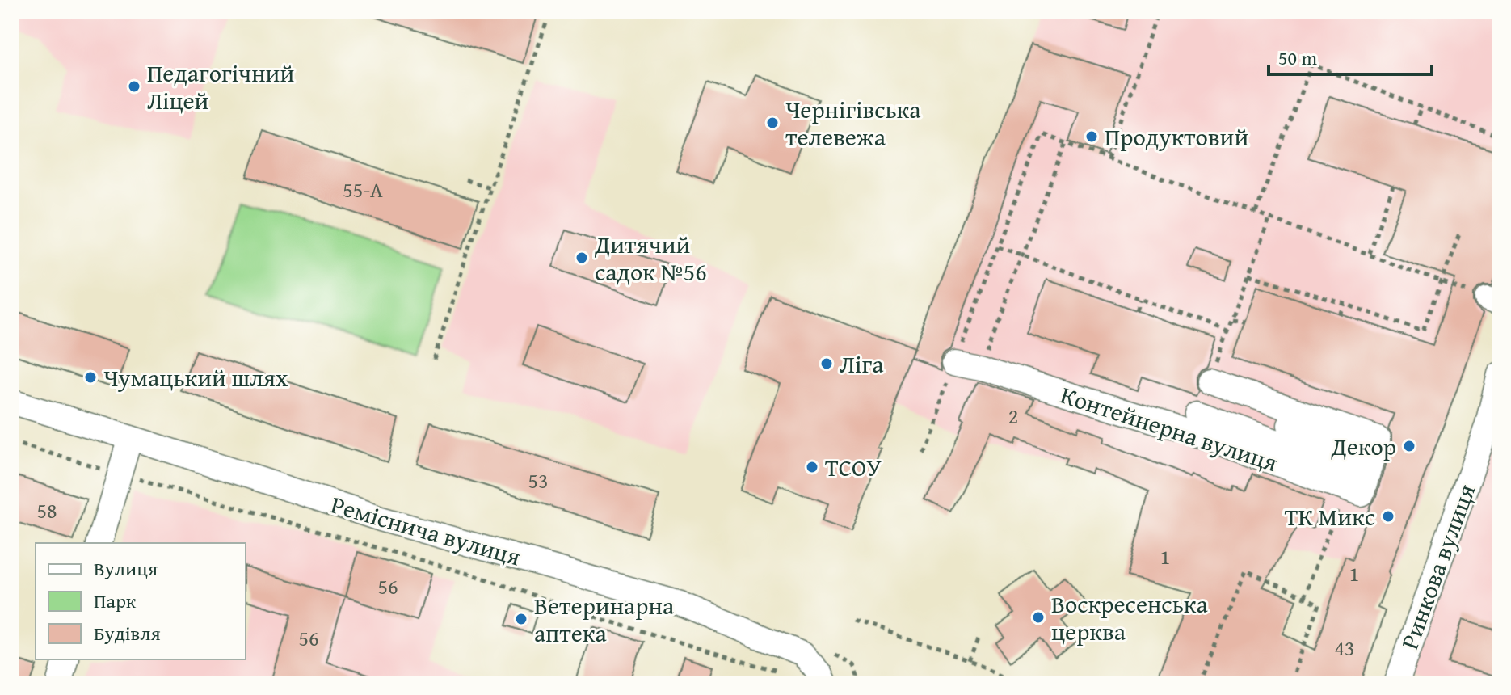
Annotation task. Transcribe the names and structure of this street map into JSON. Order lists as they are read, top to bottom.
{
  "streets": {
    "street": ["Контейнерна вулиця", "Реміснича вулиця", "Ринкова вулиця"]
  },
  "places": [
    "Педагогічний Ліцей",
    "Чернігівська телевежа",
    "Продуктовий",
    "Дитячий садок №56",
    "Ліга",
    "Чумацький шлях",
    "Декор",
    "ТСОУ",
    "ТК Микс",
    "Воскресенська церква",
    "Ветеринарна аптека"
  ],
  "house_numbers": [
    "55-А",
    "2",
    "53",
    "58",
    "1",
    "1",
    "56",
    "56",
    "43"
  ],
  "legend": ["Вулиця", "Парк", "Будівля"],
  "scale_bar": "50 m"
}
